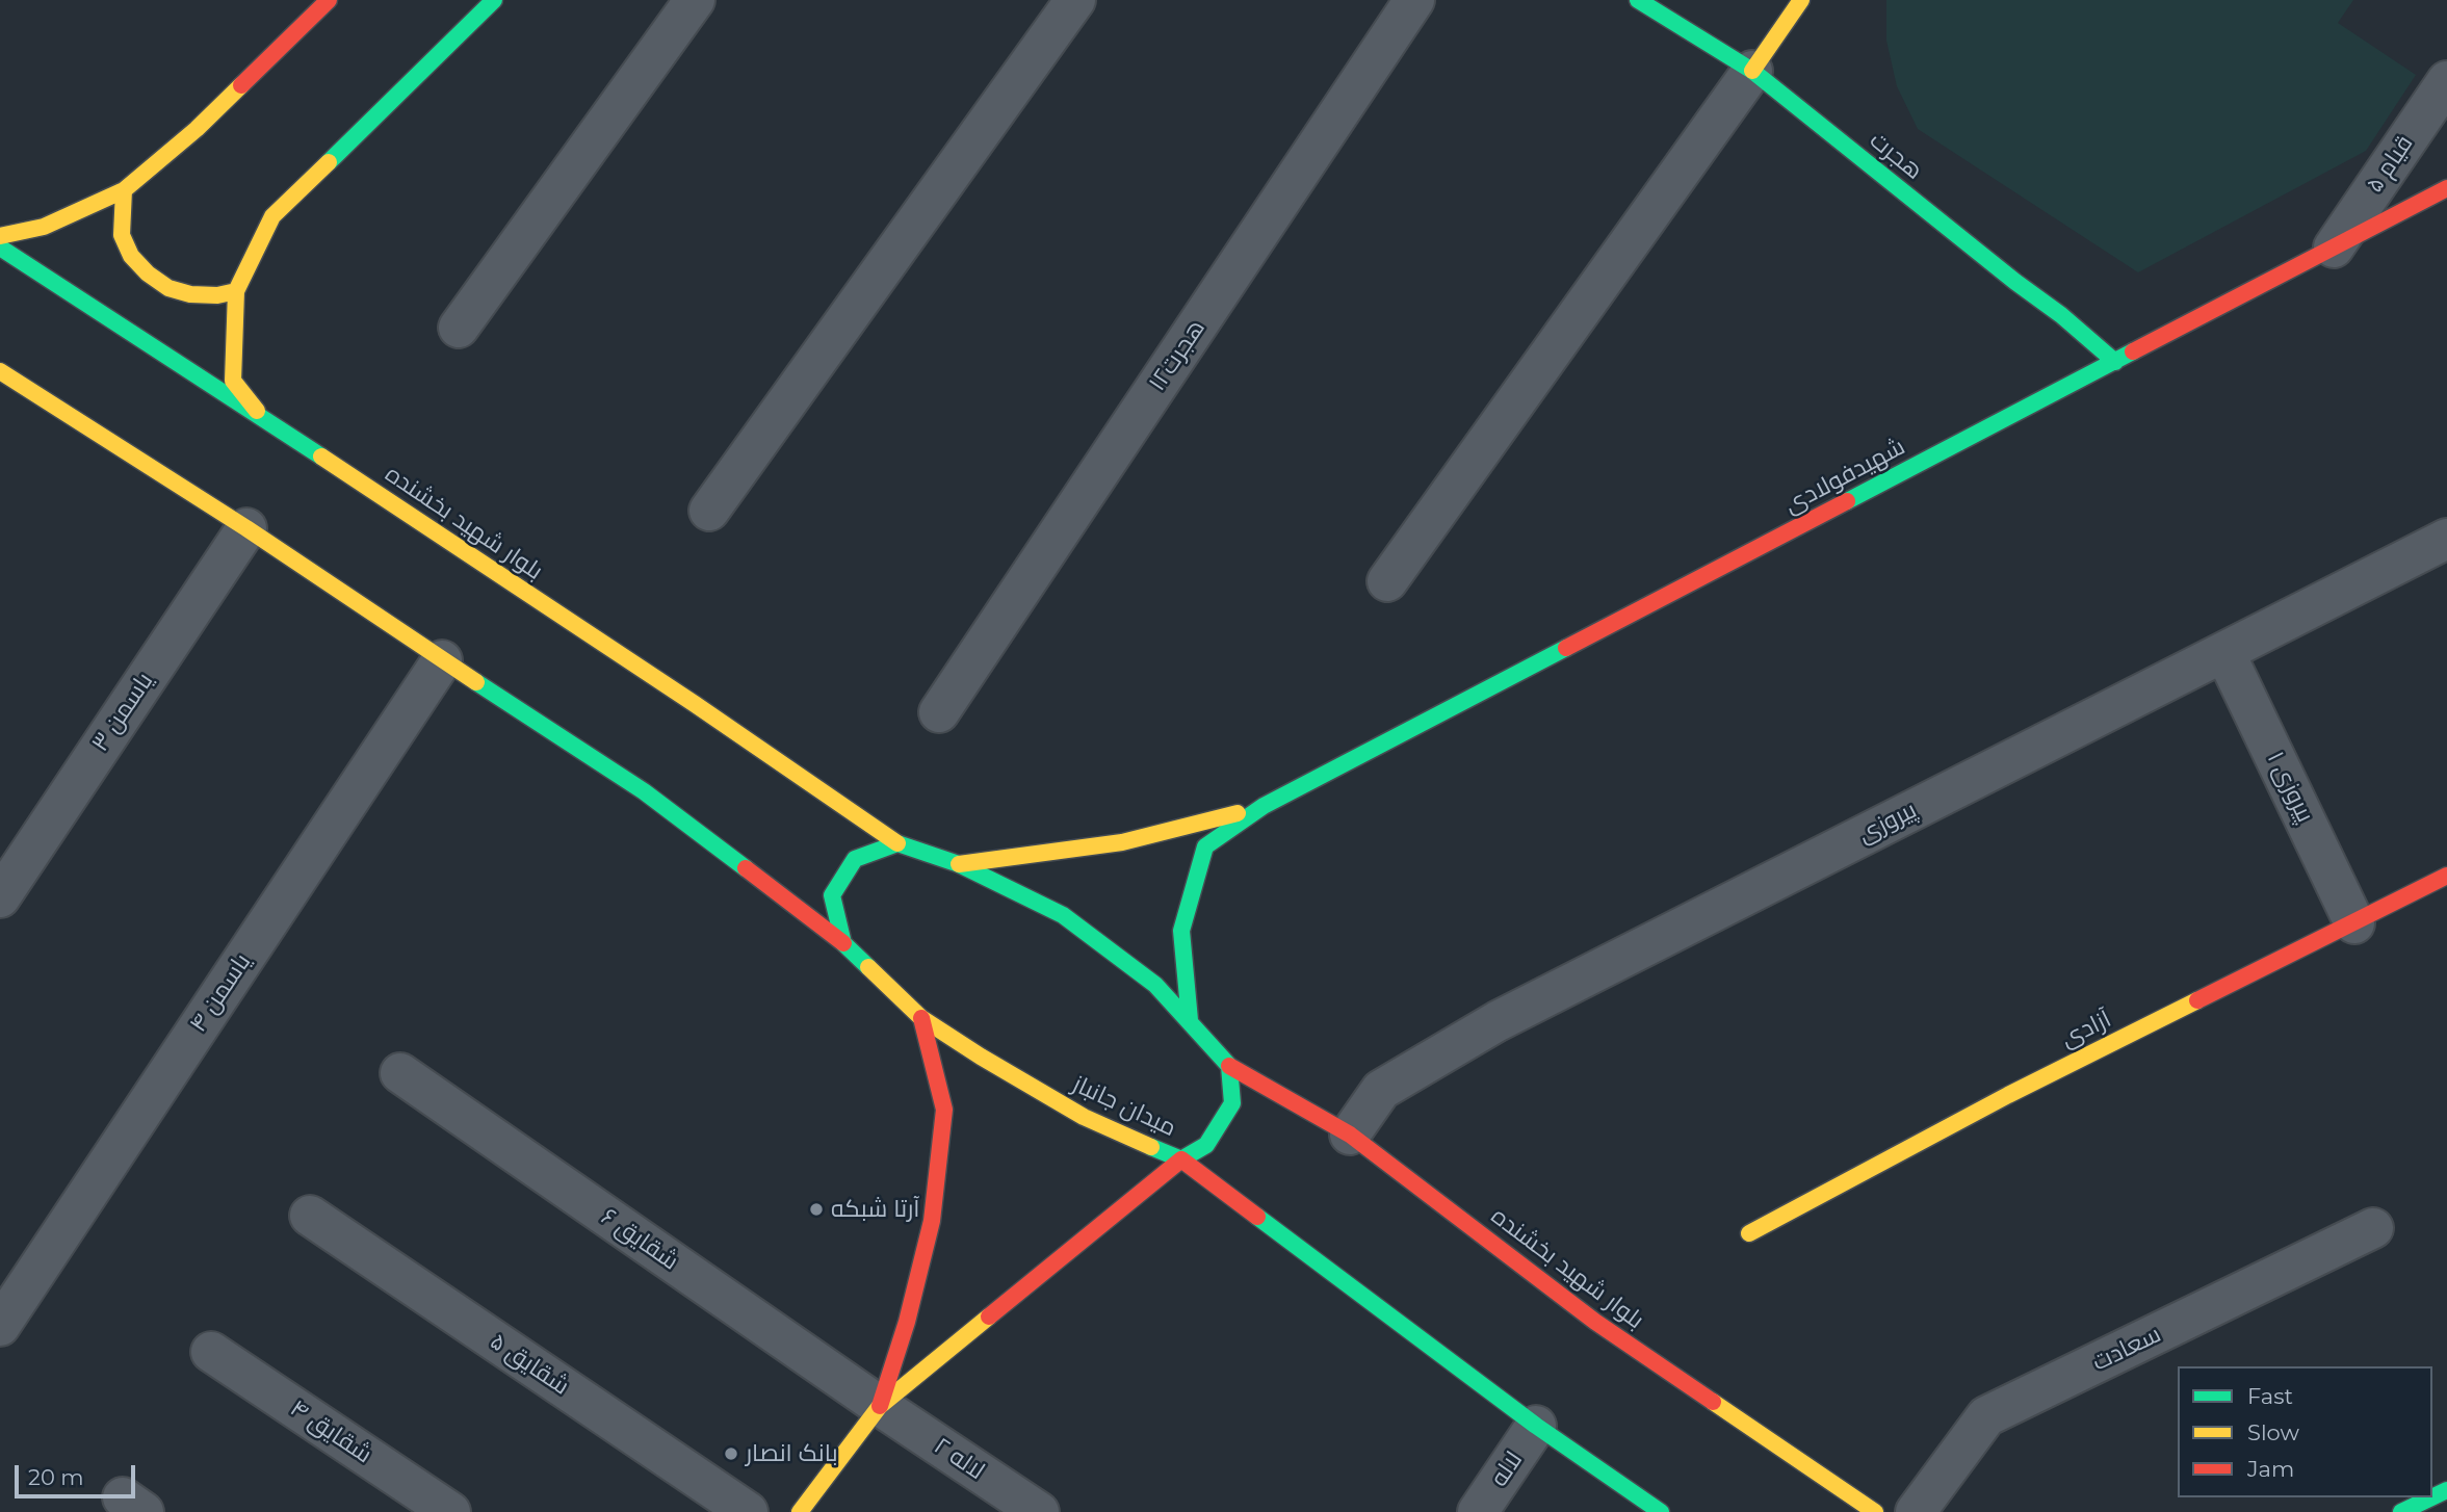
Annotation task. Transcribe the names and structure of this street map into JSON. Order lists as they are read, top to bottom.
{
  "streets": {
    "main road": [
      "هجرت",
      "شهیدفولادی",
      "بلوار شهید بخشنده",
      "آزادی",
      "میدان جانباز"
    ],
    "street": [
      "قیام ۵",
      "هجرت۱۲",
      "یاسمن ۳",
      "پیروزی ۱",
      "پیروزی",
      "یاسمن ۴",
      "شقایق ۶",
      "سعادت",
      "شقایق ۵",
      "شقایق ۴",
      "لاله ۲",
      "لاله"
    ]
  },
  "crossings": [
    ["هجرت", "شهیدفولادی"],
    ["قیام ۵", "شهیدفولادی"],
    ["بلوار شهید بخشنده", "پیروزی"],
    ["بلوار شهید بخشنده", "میدان جانباز"],
    ["پیروزی ۱", "پیروزی"],
    ["پیروزی ۱", "آزادی"],
    ["شقایق ۶", "لاله ۲"]
  ],
  "places": ["آرتا شبکه", "بانک انصار"],
  "legend": ["Fast", "Slow", "Jam"],
  "scale_bar": "20 m"
}
